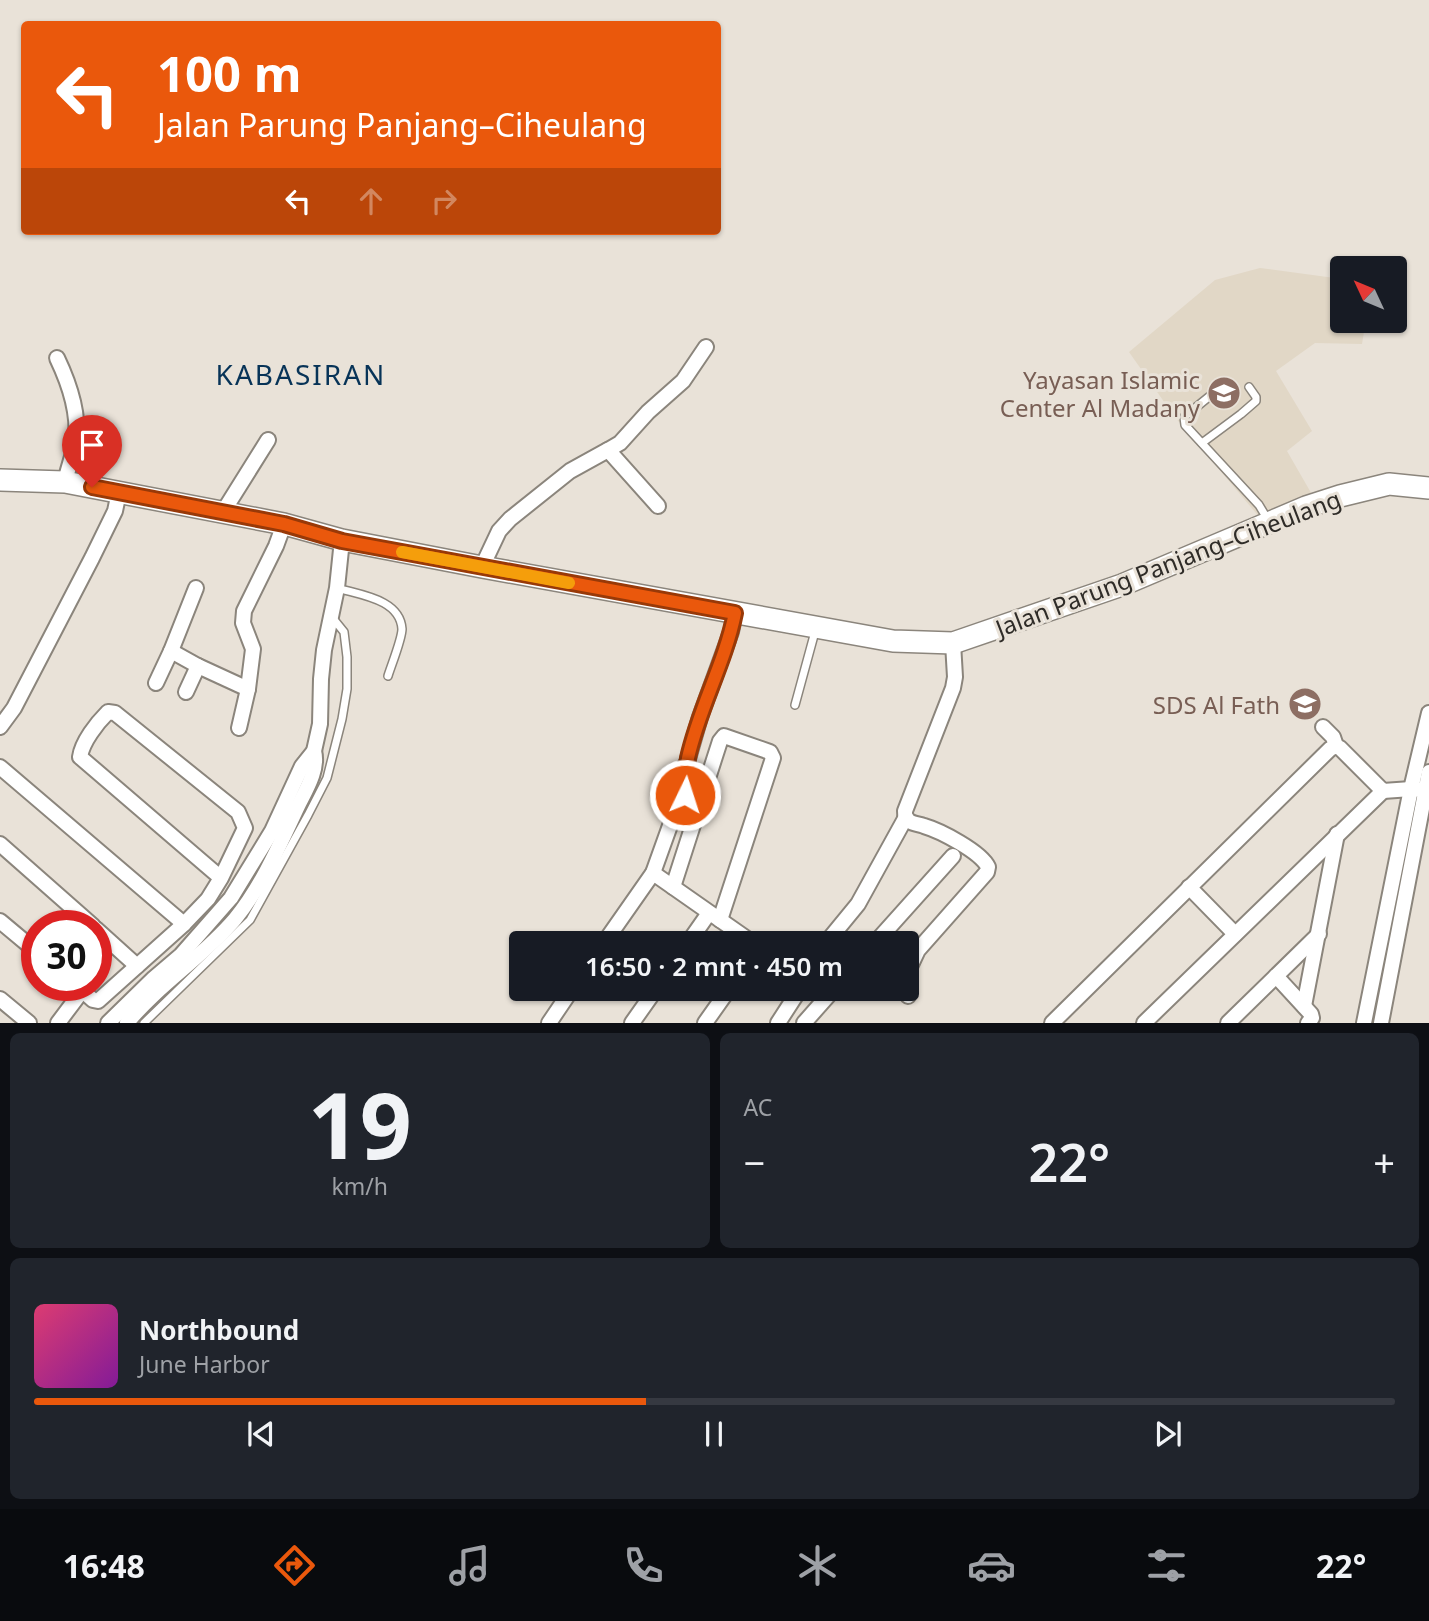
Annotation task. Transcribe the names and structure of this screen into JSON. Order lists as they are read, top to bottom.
{
  "streets": {
    "street": ["Jalan Parung Panjang–Ciheulang"]
  },
  "districts": ["KABASIRAN"],
  "places": {
    "school or university": ["Yayasan Islamic Center Al Madany", "SDS Al Fath"]
  },
  "north": "top left",
  "page": {
    "turn": ["100 m", "Jalan Parung Panjang–Ciheulang"],
    "limit": "30",
    "trip": "16:50 · 2 mnt · 450 m",
    "tile": [
      ["19", "km/h"],
      "AC"
    ],
    "heat": ["−", "22°", "+"],
    "song": ["Northbound", "June Harbor"],
    "tabs": ["16:48", "22°"]
  }
}
